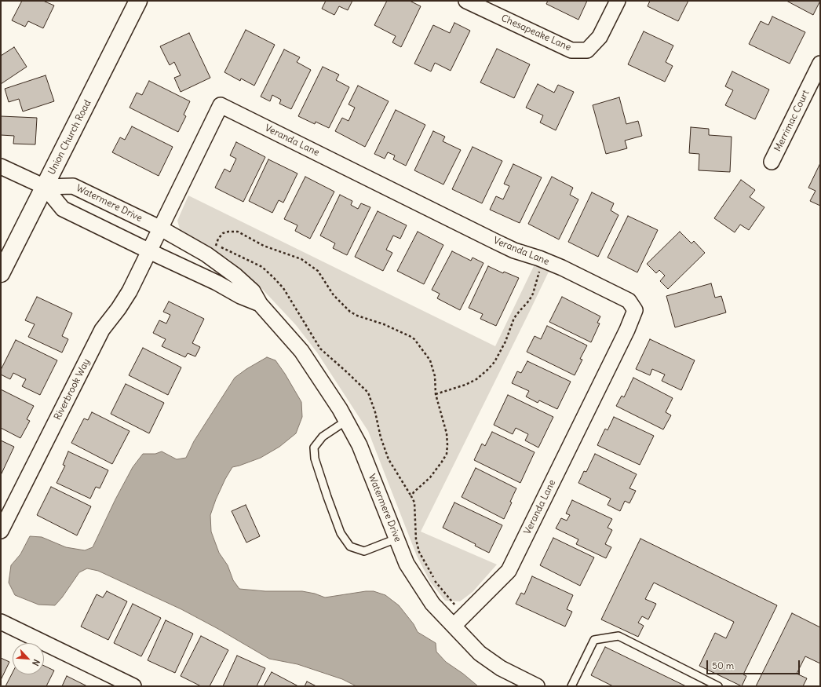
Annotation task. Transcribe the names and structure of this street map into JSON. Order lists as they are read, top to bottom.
{
  "streets": {
    "street": [
      "Chesapeake Lane",
      "Merrimac Court",
      "Union Church Road",
      "Veranda Lane",
      "Watermere Drive",
      "Riverbrook Way"
    ]
  },
  "crossings": [
    ["Union Church Road", "Watermere Drive"],
    ["Veranda Lane", "Watermere Drive"],
    ["Veranda Lane", "Riverbrook Way"],
    ["Watermere Drive", "Riverbrook Way"]
  ],
  "scale_bar": "50 m",
  "north": "bottom right"
}
